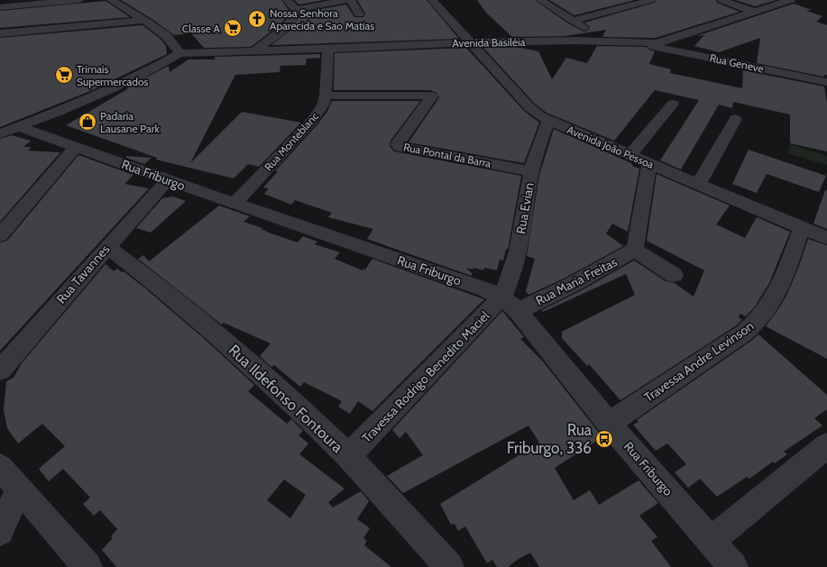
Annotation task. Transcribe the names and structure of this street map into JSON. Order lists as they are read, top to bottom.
{
  "streets": {
    "street": [
      "Avenida Basiléia",
      "Rua Geneve",
      "Rua Monteblanc",
      "Avenida João Pessoa",
      "Rua Pontal da Barra",
      "Rua Friburgo",
      "Rua Evian",
      "Rua Tavannes",
      "Rua Maria Freitas",
      "Travessa Andre Levinson",
      "Travessa Rodrigo Benedito Maciel",
      "Rua Ildefonso Fontoura"
    ]
  },
  "crossings": [
    ["Avenida Basiléia", "Rua Geneve"],
    ["Avenida Basiléia", "Rua Monteblanc"],
    ["Avenida Basiléia", "Avenida João Pessoa"],
    ["Rua Monteblanc", "Rua Pontal da Barra"],
    ["Rua Monteblanc", "Rua Friburgo"],
    ["Avenida João Pessoa", "Rua Evian"],
    ["Avenida João Pessoa", "Travessa Andre Levinson"],
    ["Rua Pontal da Barra", "Rua Evian"],
    ["Rua Friburgo", "Rua Evian"],
    ["Rua Friburgo", "Rua Tavannes"],
    ["Rua Friburgo", "Rua Maria Freitas"],
    ["Rua Friburgo", "Travessa Andre Levinson"],
    ["Rua Friburgo", "Travessa Rodrigo Benedito Maciel"],
    ["Rua Evian", "Rua Maria Freitas"],
    ["Rua Evian", "Travessa Rodrigo Benedito Maciel"],
    ["Rua Tavannes", "Rua Ildefonso Fontoura"],
    ["Rua Maria Freitas", "Travessa Rodrigo Benedito Maciel"],
    ["Travessa Rodrigo Benedito Maciel", "Rua Ildefonso Fontoura"]
  ],
  "places": {
    "church": ["Nossa Senhora Aparecida e Sao Matias"],
    "supermarket": ["Classe A", "Trimais Supermercados"],
    "shop": ["Padaria Lausane Park"],
    "bus stop": ["Rua Friburgo, 336"]
  }
}
